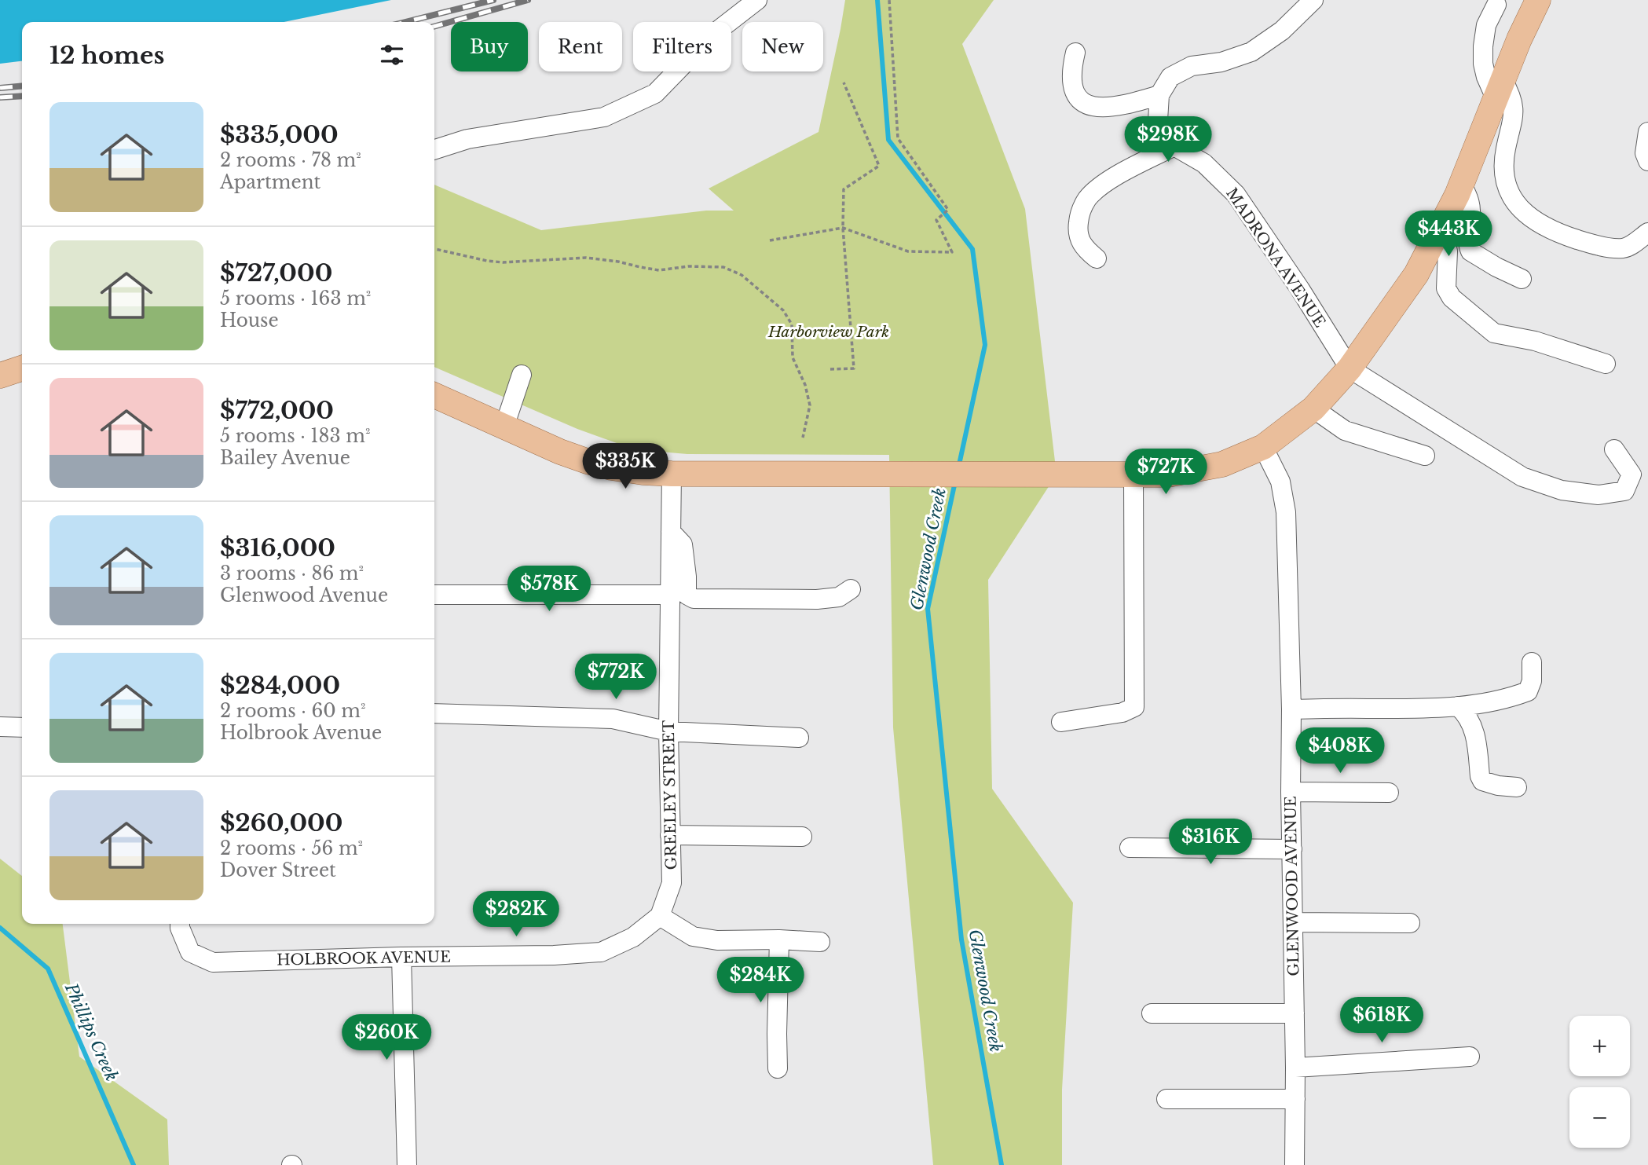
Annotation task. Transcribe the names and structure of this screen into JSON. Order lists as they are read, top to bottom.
{
  "streets": {
    "street": [
      "MADRONA AVENUE",
      "GREELEY STREET",
      "GLENWOOD AVENUE",
      "HOLBROOK AVENUE"
    ]
  },
  "crossings": [
    ["GREELEY STREET", "HOLBROOK AVENUE"]
  ],
  "water": ["Glenwood Creek", "Phillips Creek"],
  "parks": ["Harborview Park"],
  "page": {
    "chip": [
      "Buy",
      "Rent",
      "Filters",
      "New"
    ],
    "heading": "12 homes",
    "list": [
      {
        "name": "$335,000",
        "note": "2 rooms · 78 m² · Apartment"
      },
      {
        "name": "$727,000",
        "note": "5 rooms · 163 m² · House"
      },
      {
        "name": "$772,000",
        "note": "5 rooms · 183 m² · Bailey Avenue"
      },
      {
        "name": "$316,000",
        "note": "3 rooms · 86 m² · Glenwood Avenue"
      },
      {
        "name": "$284,000",
        "note": "2 rooms · 60 m² · Holbrook Avenue"
      },
      {
        "name": "$260,000",
        "note": "2 rooms · 56 m² · Dover Street"
      }
    ],
    "price": [
      "$298K",
      "$443K",
      "$335K",
      "$727K",
      "$578K",
      "$772K",
      "$408K",
      "$316K",
      "$282K",
      "$284K",
      "$618K",
      "$260K"
    ],
    "map_buttons": ["+", "−"]
  }
}
